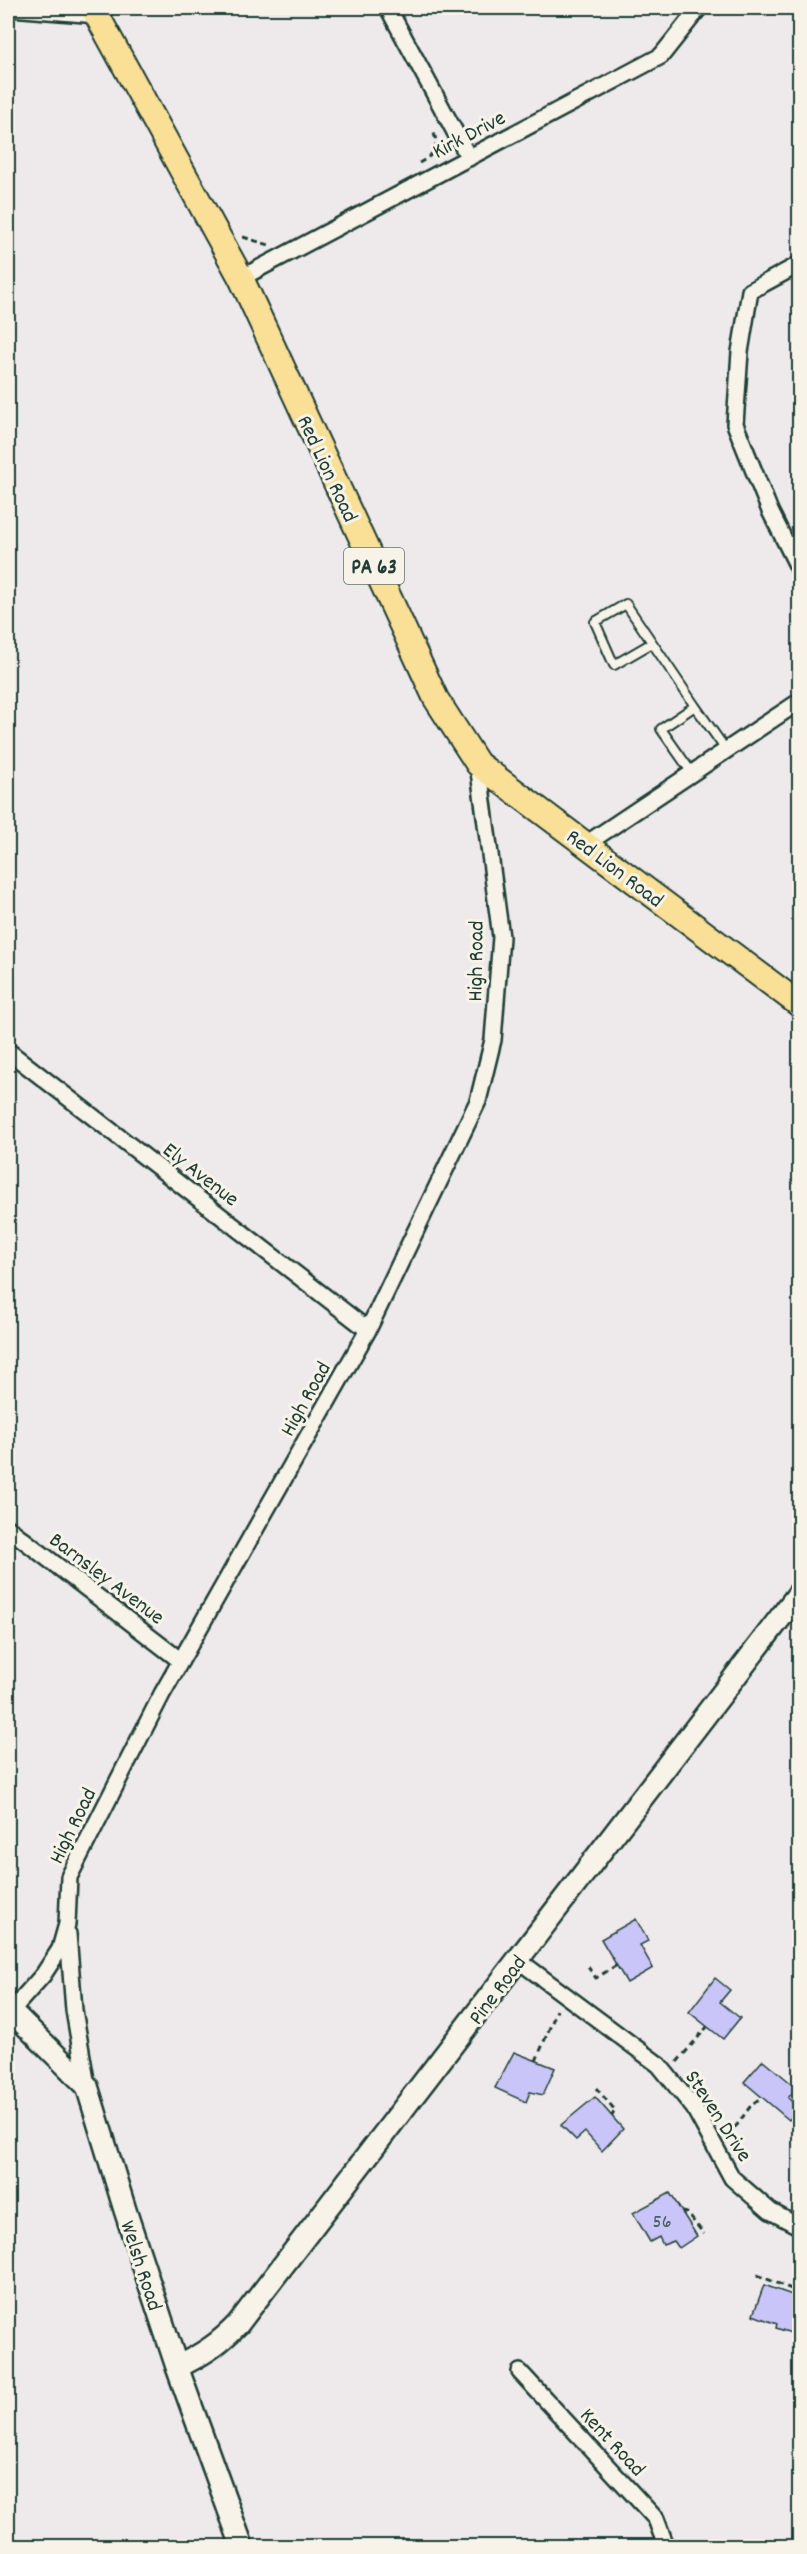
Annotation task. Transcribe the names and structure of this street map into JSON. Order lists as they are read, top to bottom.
{
  "streets": {
    "main road": ["Red Lion Road", "PA 63"],
    "street": [
      "Kirk Drive",
      "High Road",
      "Ely Avenue",
      "Barnsley Avenue",
      "Pine Road",
      "Steven Drive",
      "Welsh Road",
      "Kent Road"
    ]
  },
  "crossings": [
    ["Kirk Drive", "Red Lion Road"],
    ["Red Lion Road", "High Road"],
    ["High Road", "Ely Avenue"],
    ["High Road", "Barnsley Avenue"],
    ["High Road", "Welsh Road"],
    ["Pine Road", "Steven Drive"],
    ["Pine Road", "Welsh Road"]
  ],
  "house_numbers": ["56"]
}
